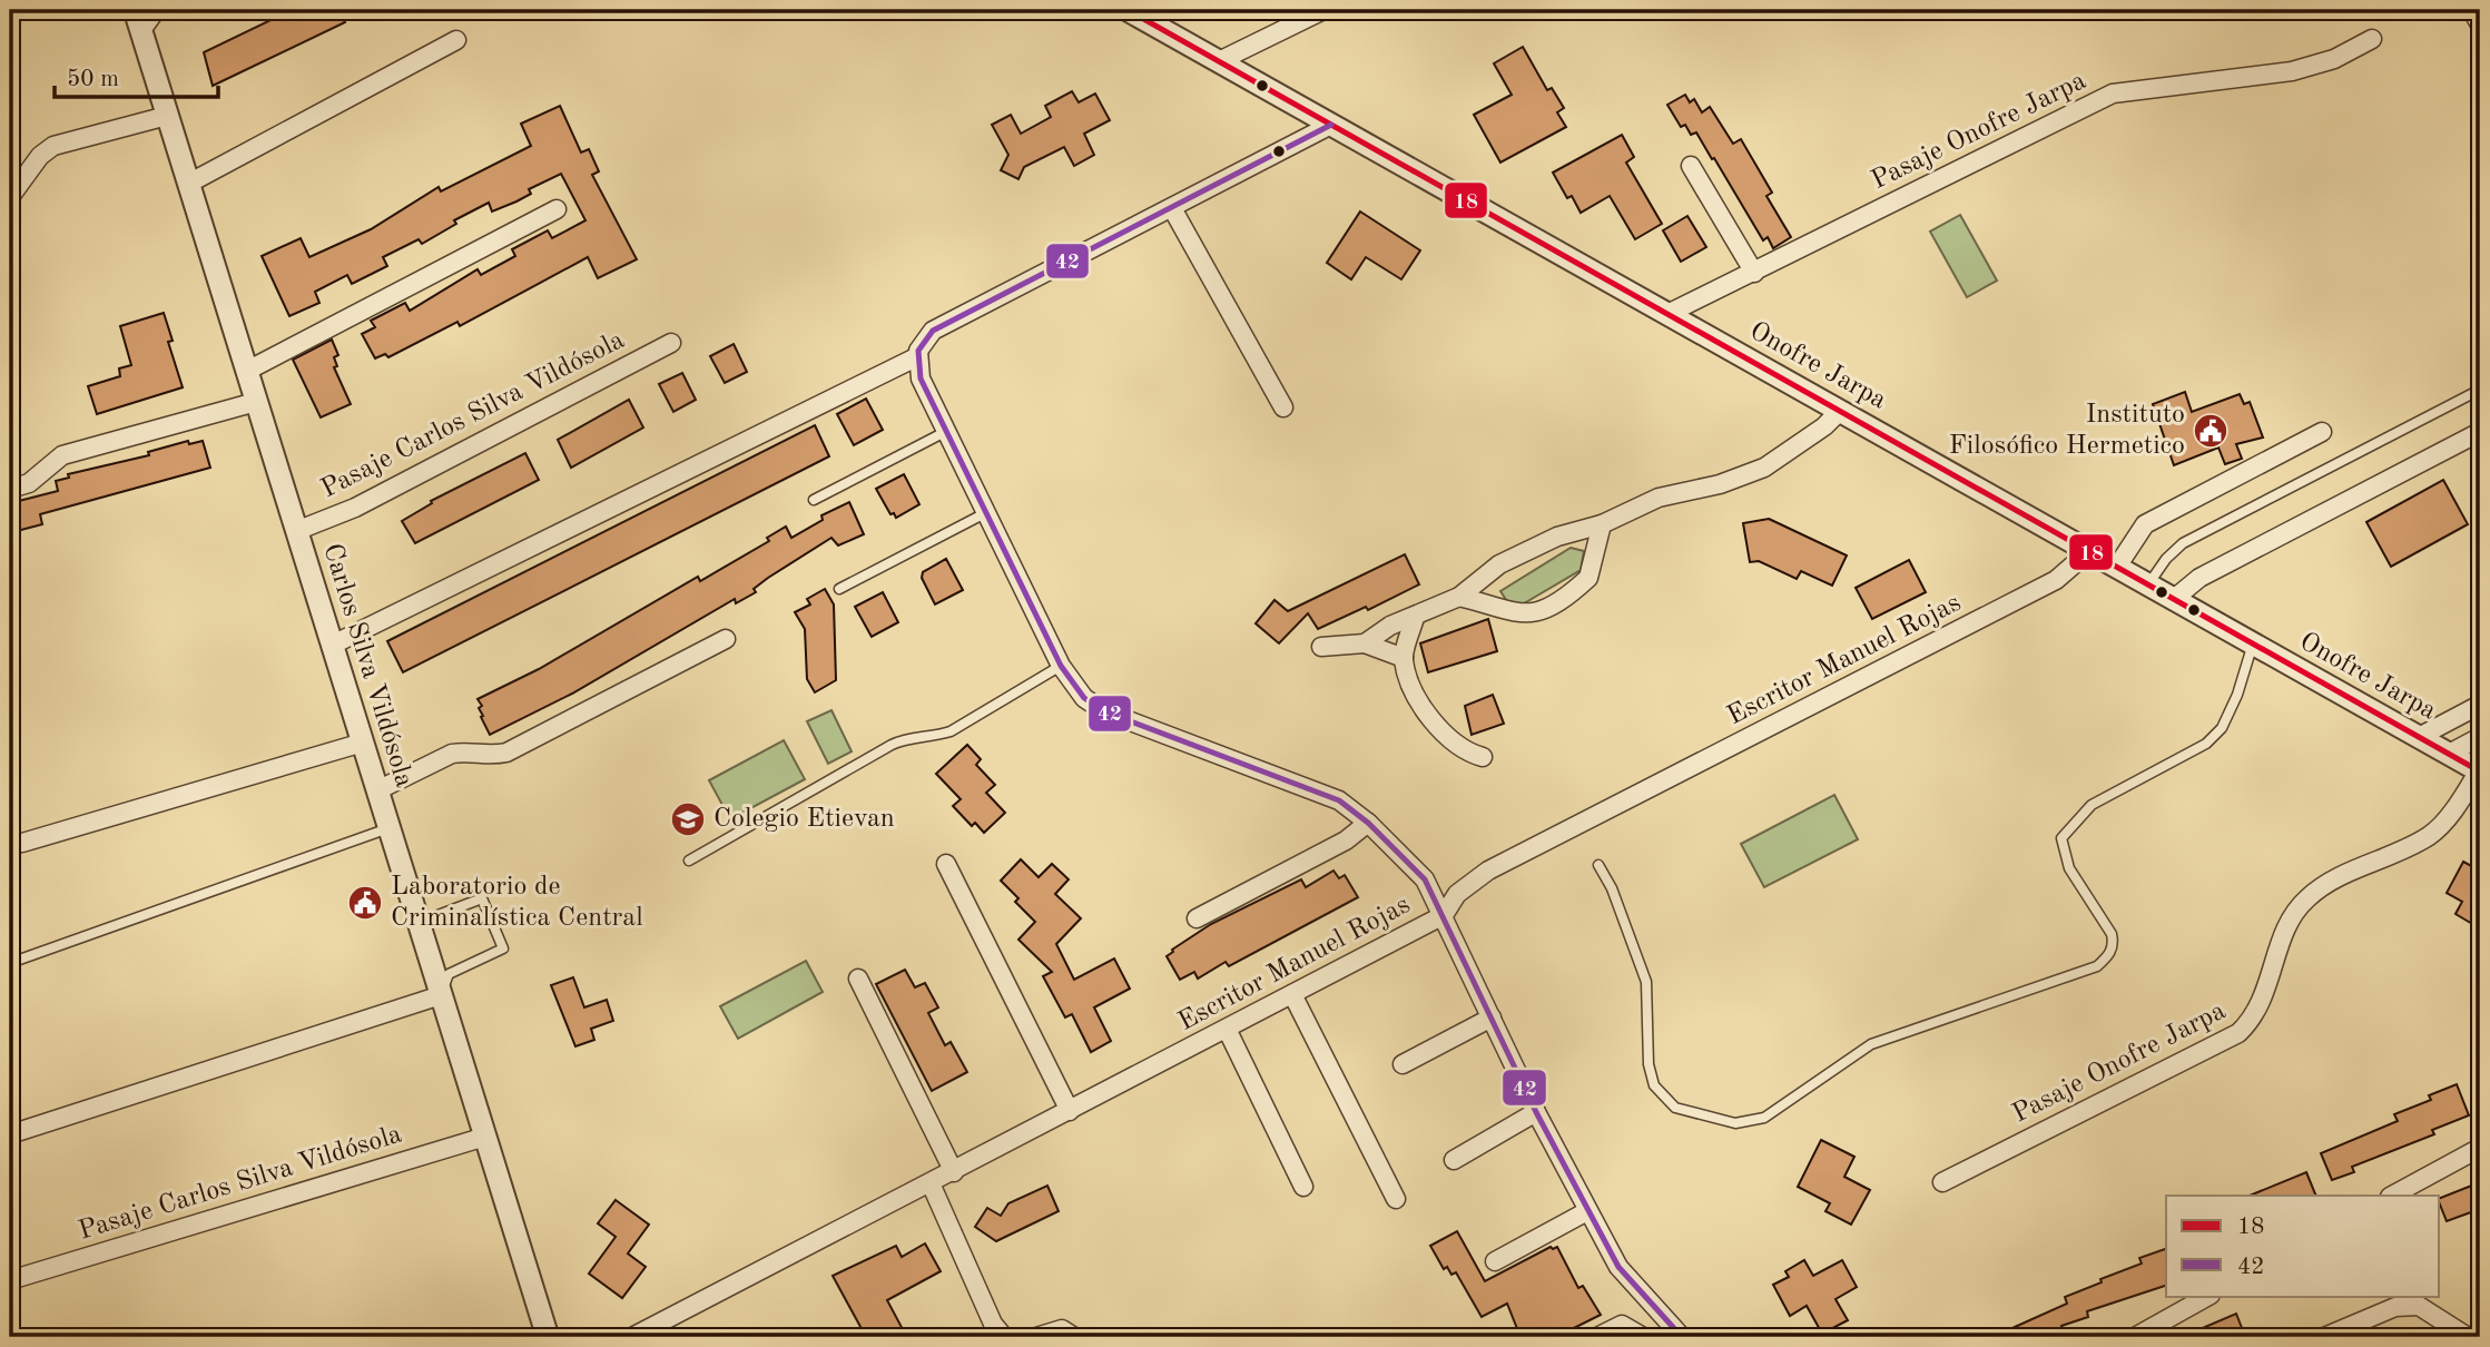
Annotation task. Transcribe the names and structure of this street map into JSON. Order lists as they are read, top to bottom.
{
  "streets": {
    "street": [
      "Pasaje Onofre Jarpa",
      "Onofre Jarpa",
      "Pasaje Carlos Silva Vildósola",
      "Escritor Manuel Rojas",
      "Carlos Silva Vildósola"
    ]
  },
  "crossings": [
    ["Pasaje Onofre Jarpa", "Onofre Jarpa"],
    ["Onofre Jarpa", "Escritor Manuel Rojas"],
    ["Pasaje Carlos Silva Vildósola", "Carlos Silva Vildósola"]
  ],
  "places": {
    "public building": ["Instituto Filosófico Hermetico", "Laboratorio de Criminalística Central"],
    "school or university": ["Colegio Etievan"]
  },
  "lines": ["transit line 18", "transit line 42"],
  "legend": ["18", "42"],
  "scale_bar": "50 m"
}
